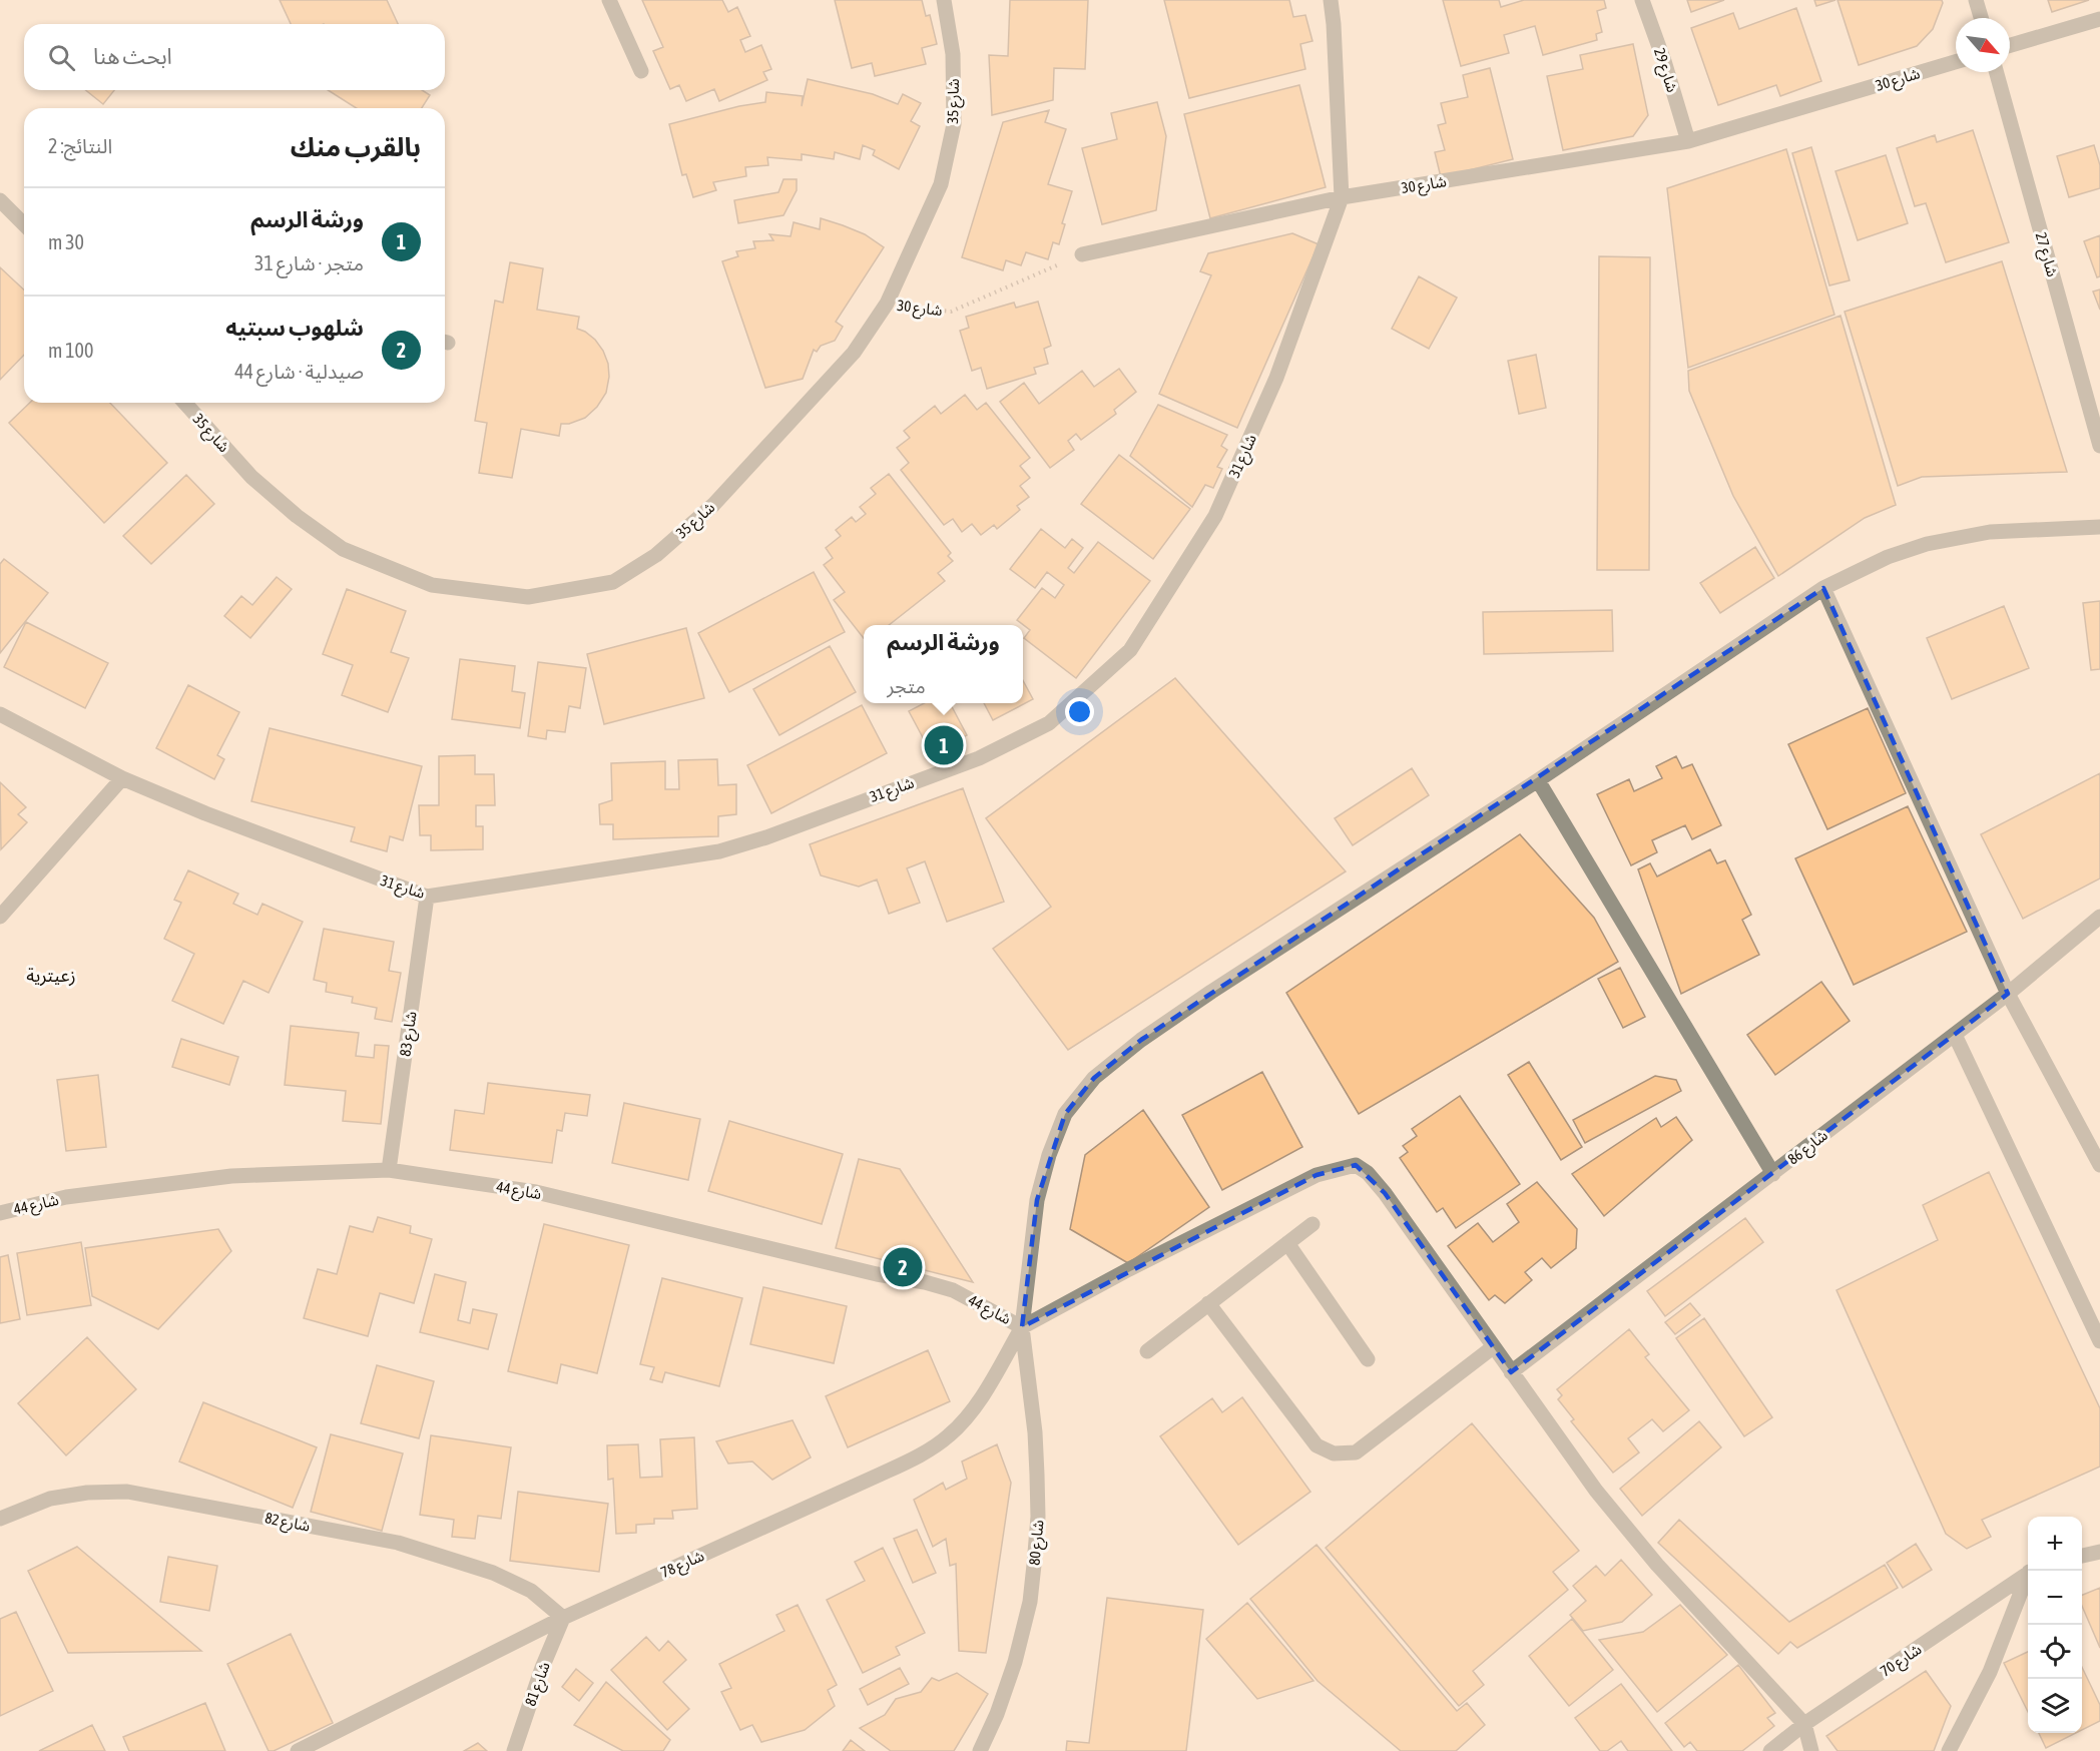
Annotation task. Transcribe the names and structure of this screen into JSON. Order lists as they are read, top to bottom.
{
  "streets": {
    "street": [
      "شارع 29",
      "شارع 30",
      "شارع 35",
      "شارع 27",
      "شارع 31",
      "شارع 83",
      "شارع 86",
      "شارع 44",
      "شارع 82",
      "شارع 80",
      "شارع 78",
      "شارع 70",
      "شارع 81"
    ]
  },
  "crossings": [
    ["شارع 29", "شارع 30"],
    ["شارع 30", "شارع 35"],
    ["شارع 30", "شارع 31"],
    ["شارع 31", "شارع 83"],
    ["شارع 83", "شارع 44"],
    ["شارع 44", "شارع 80"],
    ["شارع 44", "شارع 78"],
    ["شارع 82", "شارع 78"],
    ["شارع 82", "شارع 81"],
    ["شارع 80", "شارع 78"],
    ["شارع 78", "شارع 81"]
  ],
  "districts": ["زعيترية"],
  "north": "bottom right",
  "page": {
    "search": "ابحث هنا",
    "heading": ["بالقرب منك", "النتائج: 2"],
    "list": [
      {
        "mark": "1",
        "name": "ورشة الرسم",
        "note": "متجر · شارع 31",
        "value": "30 m"
      },
      {
        "mark": "2",
        "name": "شلهوب سبتيه",
        "note": "صيدلية · شارع 44",
        "value": "100 m"
      }
    ],
    "popup": ["ورشة الرسم", "متجر"],
    "pins": ["1", "2"],
    "map_buttons": ["+", "−"]
  }
}
